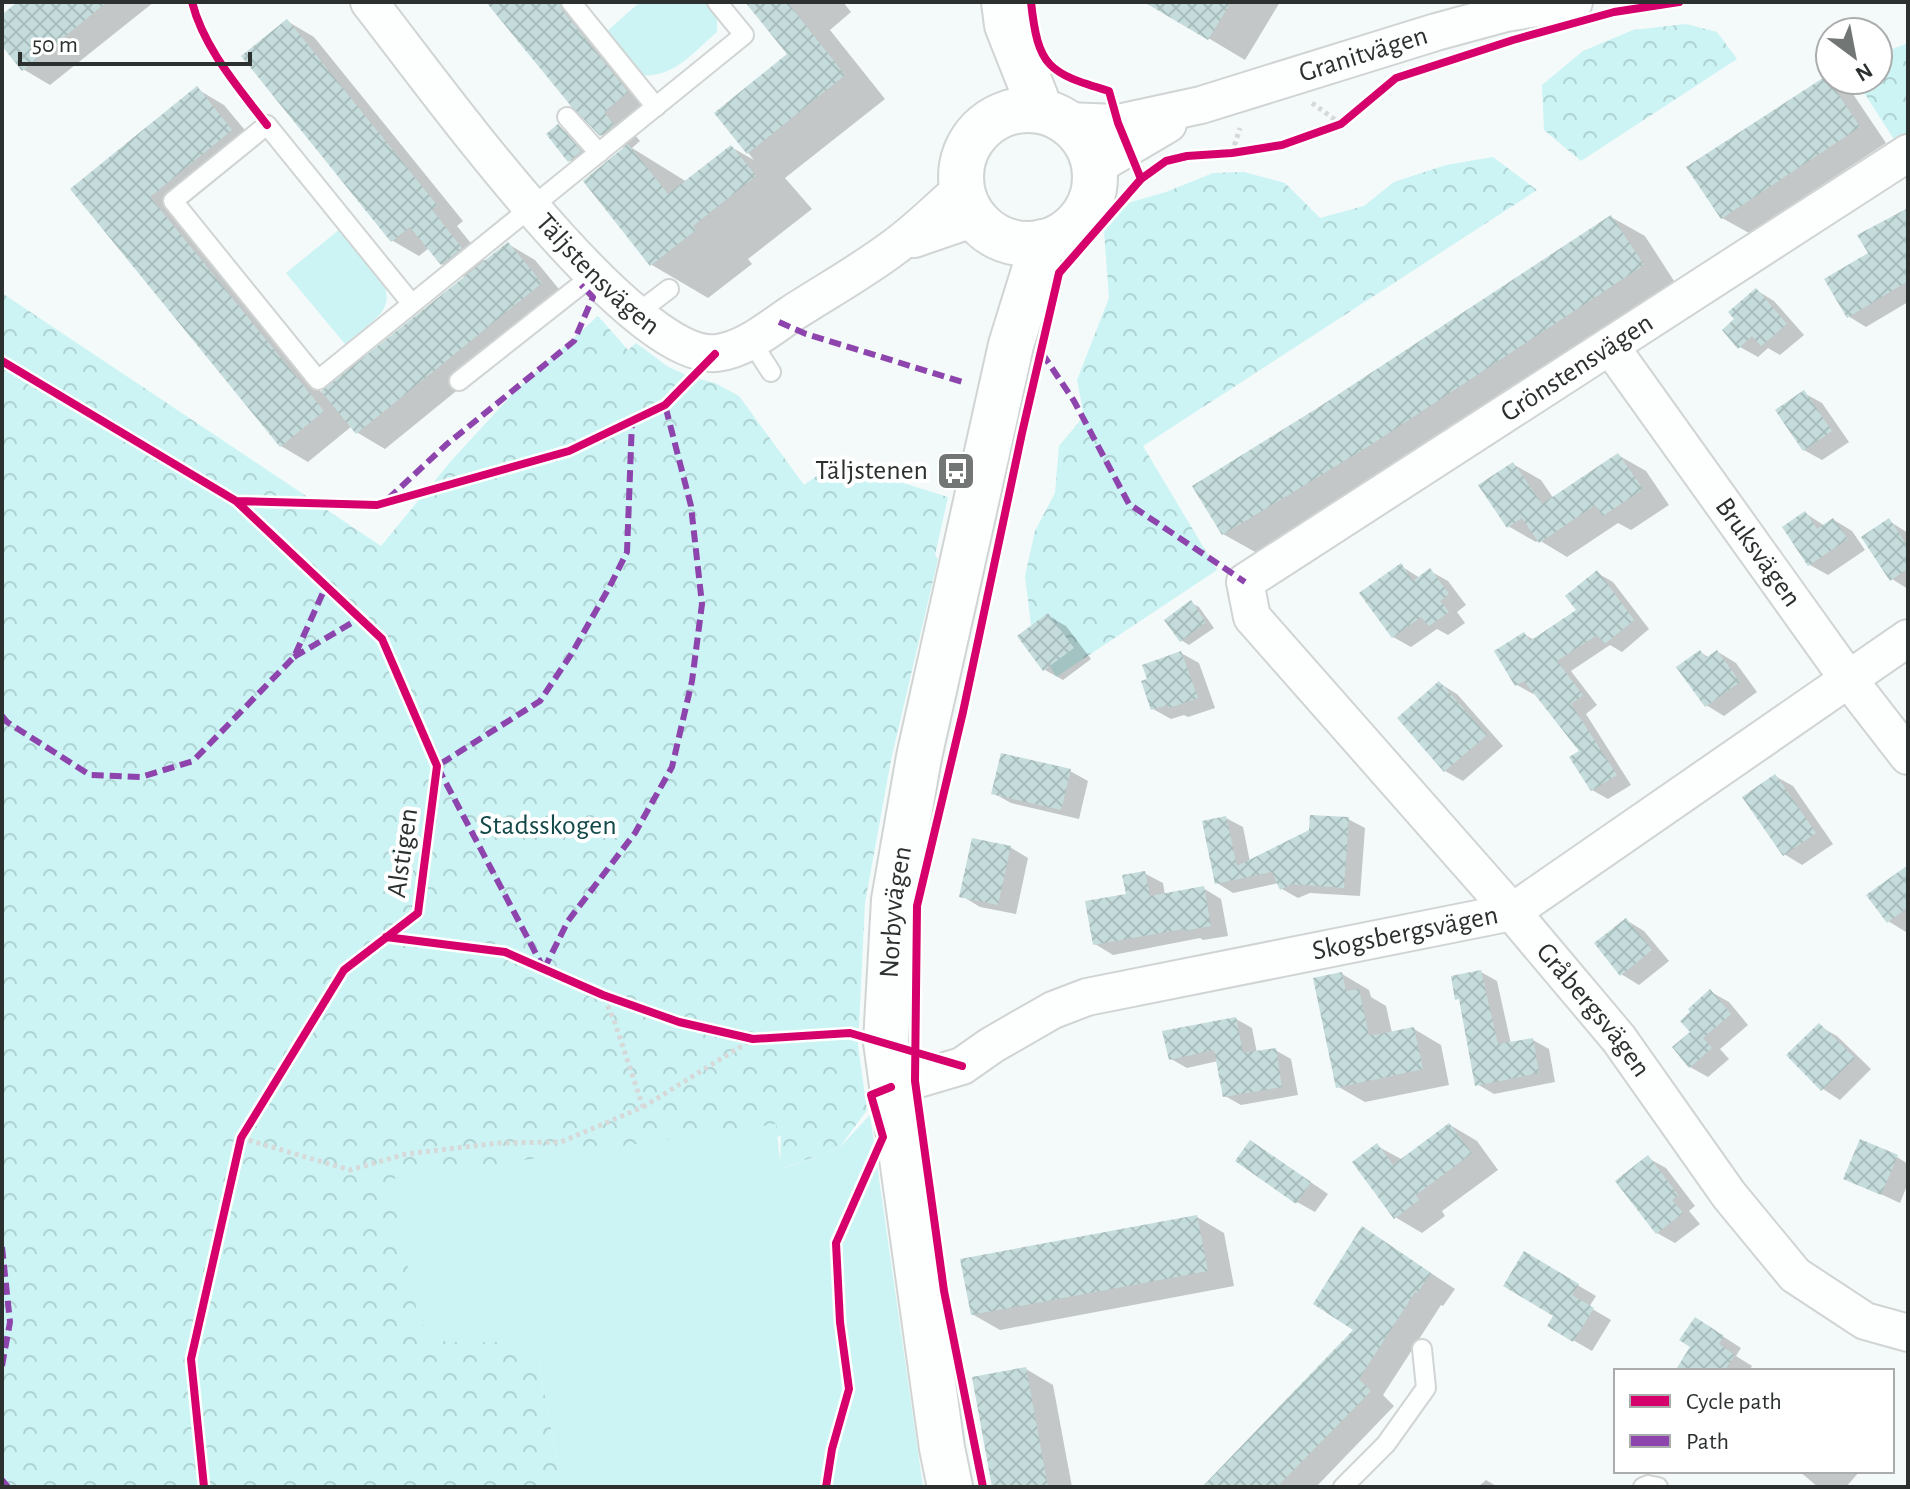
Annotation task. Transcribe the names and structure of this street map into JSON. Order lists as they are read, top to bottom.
{
  "streets": {
    "street": [
      "Granitvägen",
      "Täljstensvägen",
      "Grönstensvägen",
      "Bruksvägen",
      "Norbyvägen",
      "Skogsbergsvägen",
      "Gråbergsvägen"
    ],
    "cycle path": ["Alstigen"]
  },
  "crossings": [
    ["Granitvägen", "Täljstensvägen"],
    ["Granitvägen", "Norbyvägen"],
    ["Täljstensvägen", "Norbyvägen"],
    ["Grönstensvägen", "Bruksvägen"],
    ["Grönstensvägen", "Gråbergsvägen"],
    ["Bruksvägen", "Skogsbergsvägen"],
    ["Norbyvägen", "Skogsbergsvägen"],
    ["Skogsbergsvägen", "Gråbergsvägen"]
  ],
  "parks": ["Stadsskogen"],
  "places": {
    "bus stop": ["Täljstenen"]
  },
  "legend": ["Cycle path", "Path"],
  "scale_bar": "50 m",
  "north": "bottom right"
}
